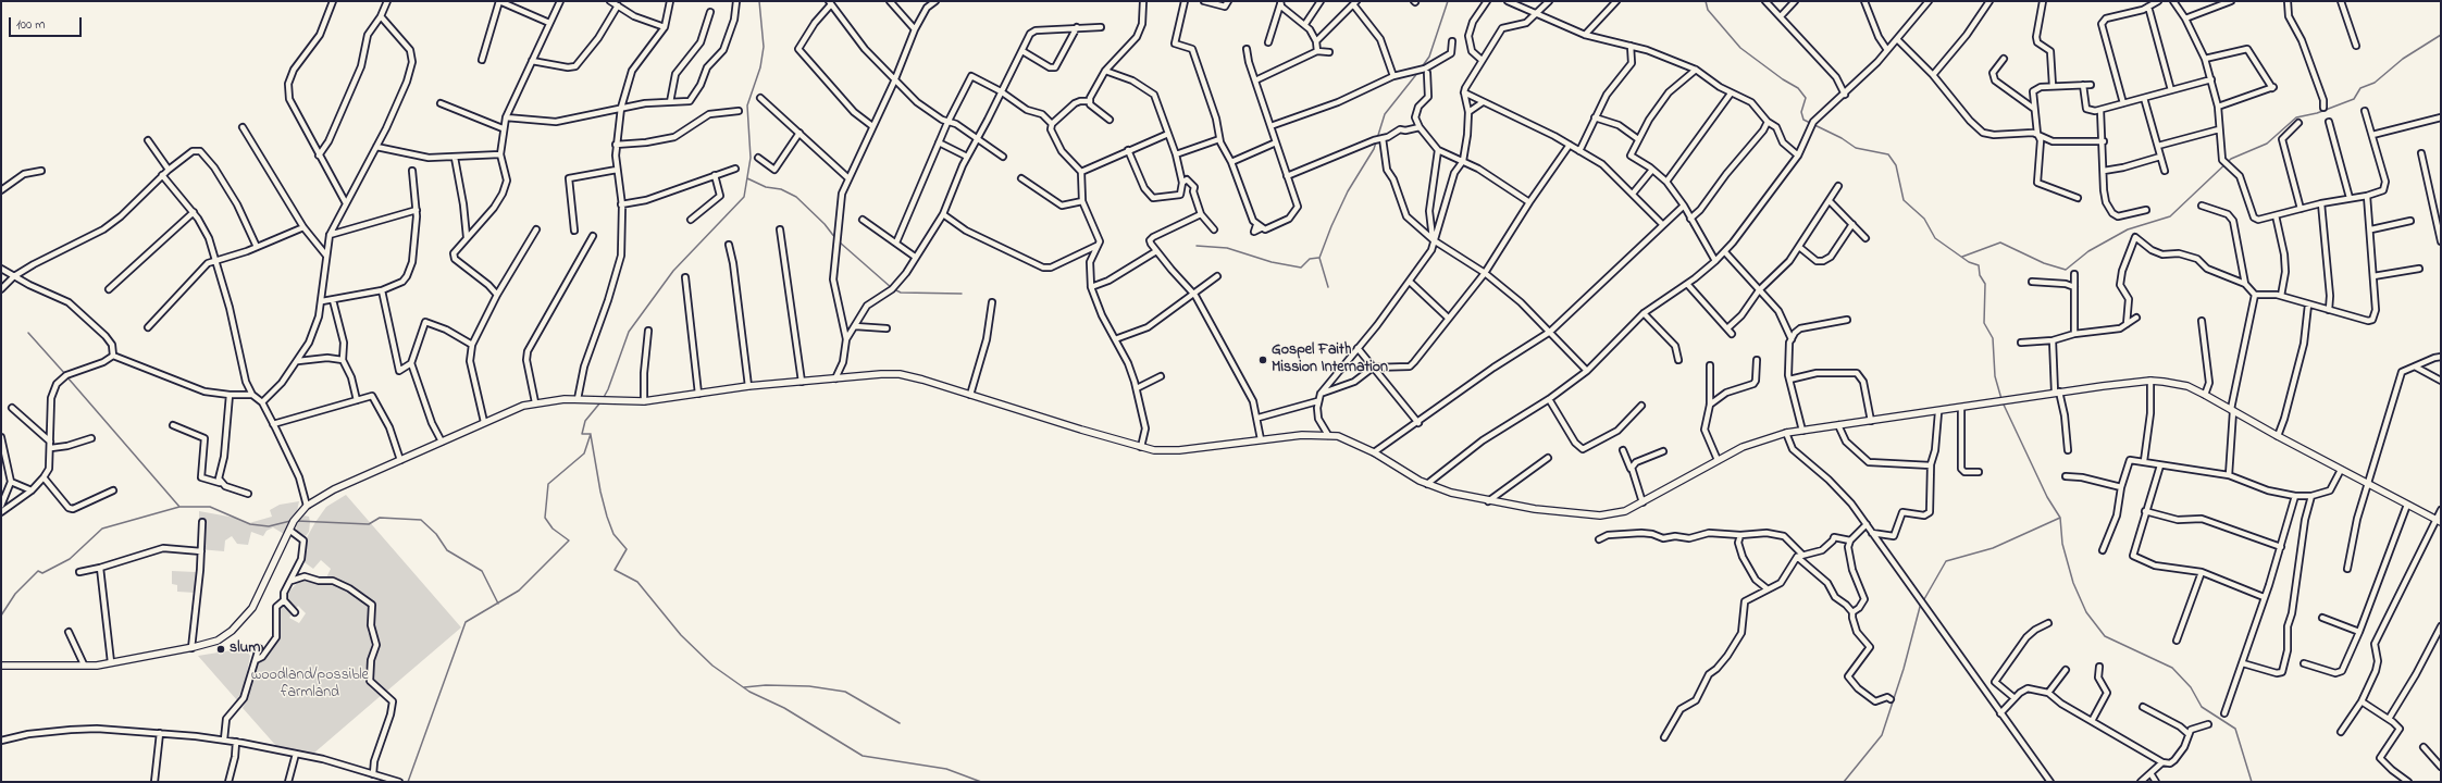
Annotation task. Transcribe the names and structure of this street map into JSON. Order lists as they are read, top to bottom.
{
  "parks": ["woodland/possible farmland"],
  "places": ["Gospel Faith Mission Internation", "slum"],
  "scale_bar": "100 m"
}
